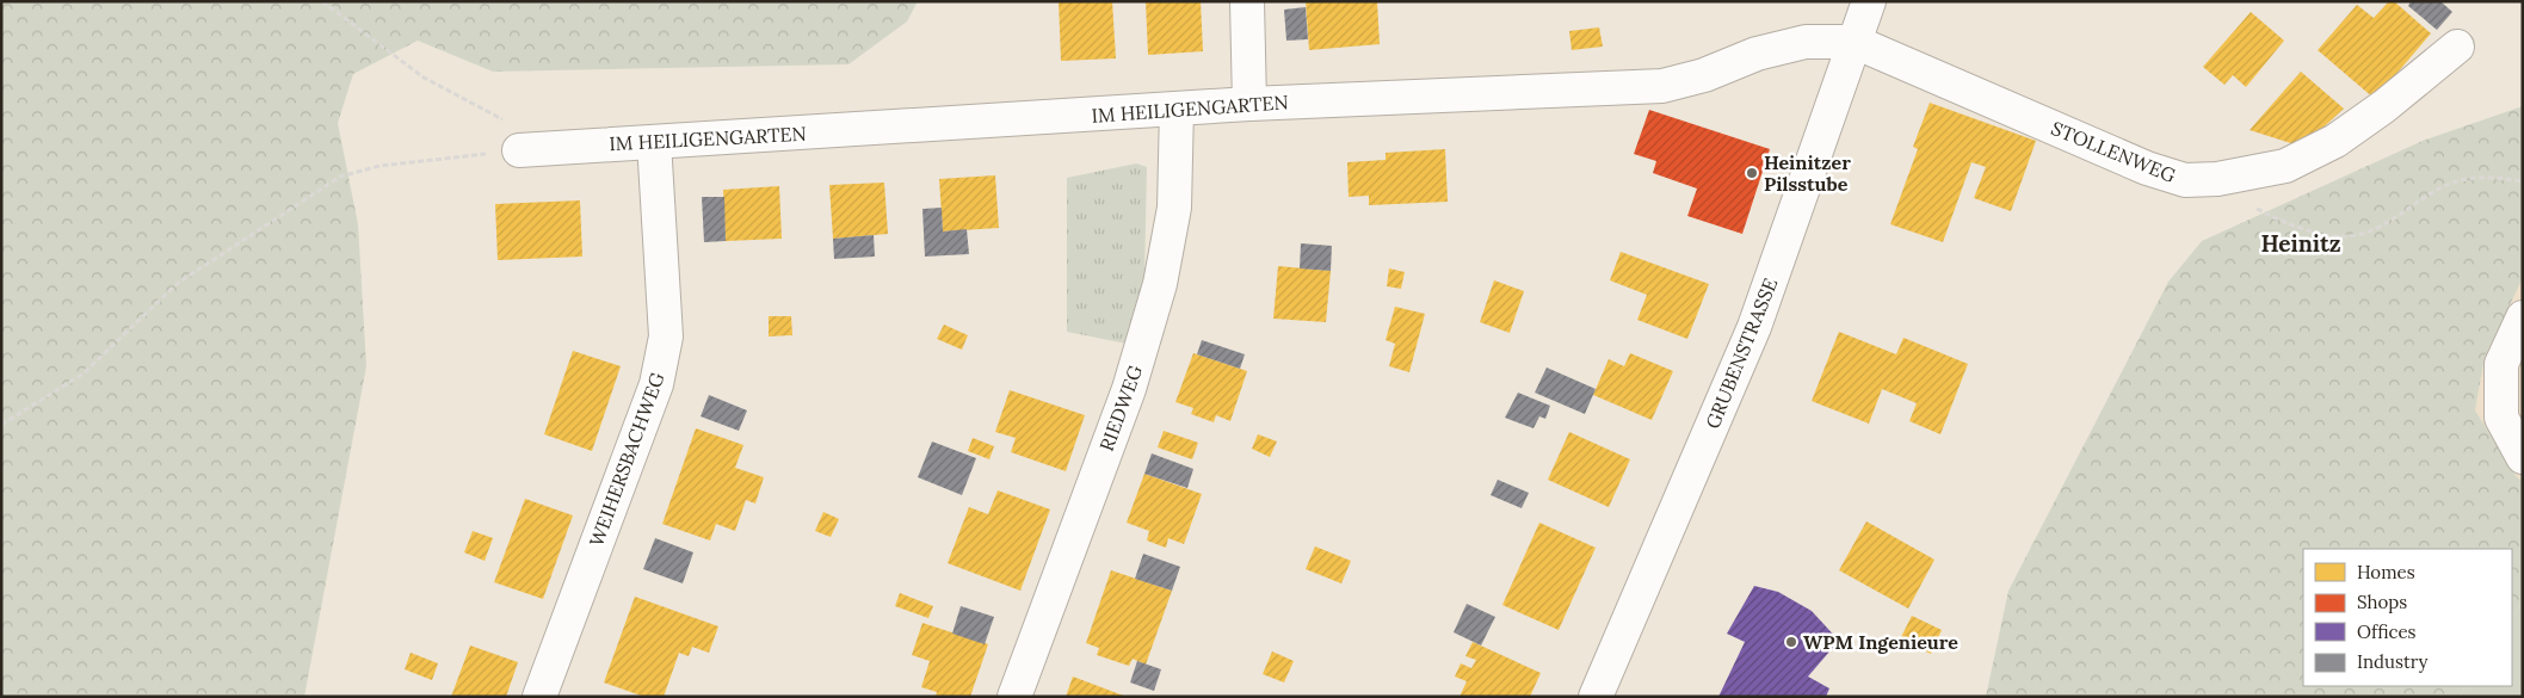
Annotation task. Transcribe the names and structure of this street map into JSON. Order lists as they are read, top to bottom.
{
  "streets": {
    "street": [
      "IM HEILIGENGARTEN",
      "STOLLENWEG",
      "GRUBENSTRASSE",
      "RIEDWEG",
      "WEIHERSBACHWEG"
    ]
  },
  "crossings": [
    ["IM HEILIGENGARTEN", "STOLLENWEG"],
    ["IM HEILIGENGARTEN", "GRUBENSTRASSE"],
    ["IM HEILIGENGARTEN", "RIEDWEG"],
    ["IM HEILIGENGARTEN", "WEIHERSBACHWEG"],
    ["STOLLENWEG", "GRUBENSTRASSE"]
  ],
  "districts": ["Heinitz"],
  "places": ["Heinitzer Pilsstube", "WPM Ingenieure"],
  "legend": [
    "Homes",
    "Shops",
    "Offices",
    "Industry"
  ]
}
